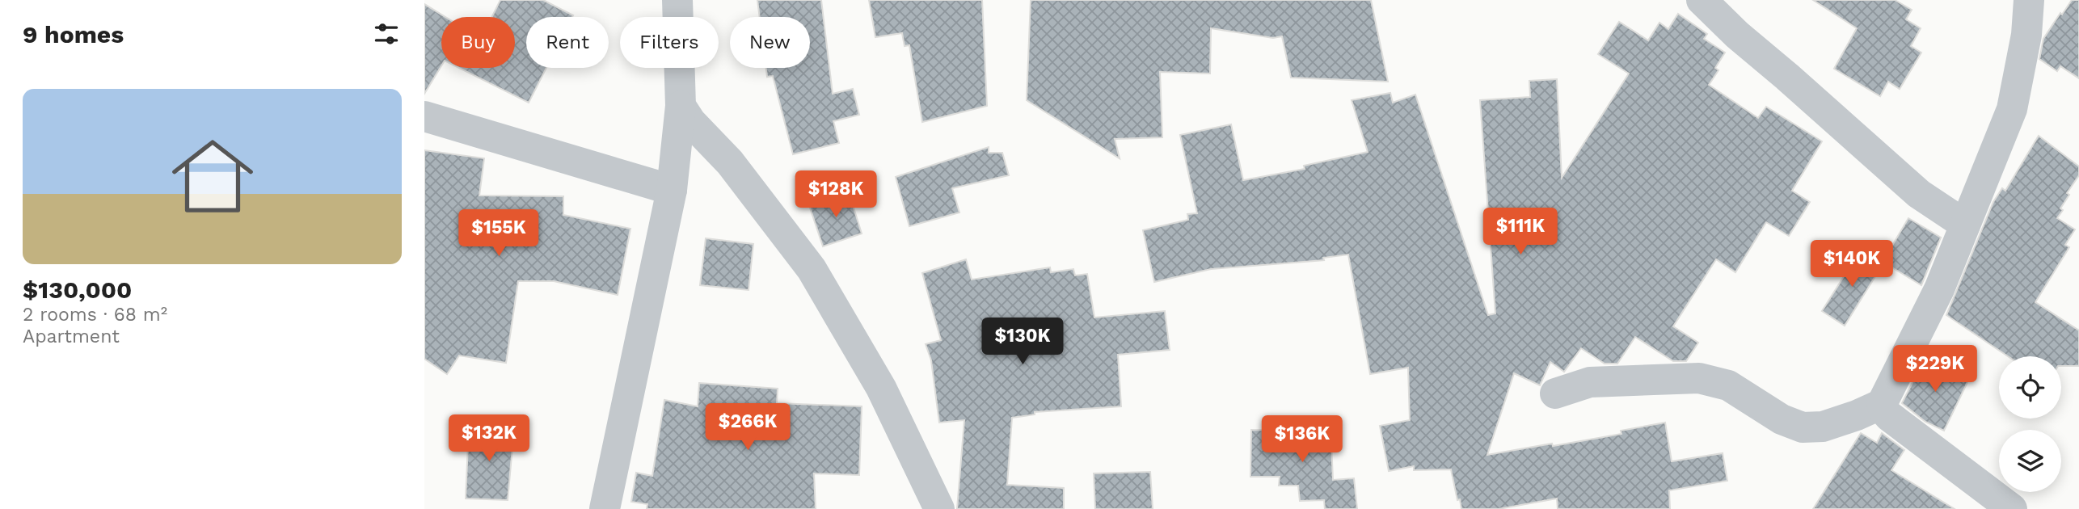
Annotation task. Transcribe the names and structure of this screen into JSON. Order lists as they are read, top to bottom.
{
  "page": {
    "heading": "9 homes",
    "chip": [
      "Buy",
      "Rent",
      "Filters",
      "New"
    ],
    "list": [
      {
        "name": "$130,000",
        "note": "2 rooms · 68 m² · Apartment"
      }
    ],
    "price": [
      "$128K",
      "$111K",
      "$155K",
      "$140K",
      "$130K",
      "$229K",
      "$266K",
      "$132K",
      "$136K"
    ]
  }
}
